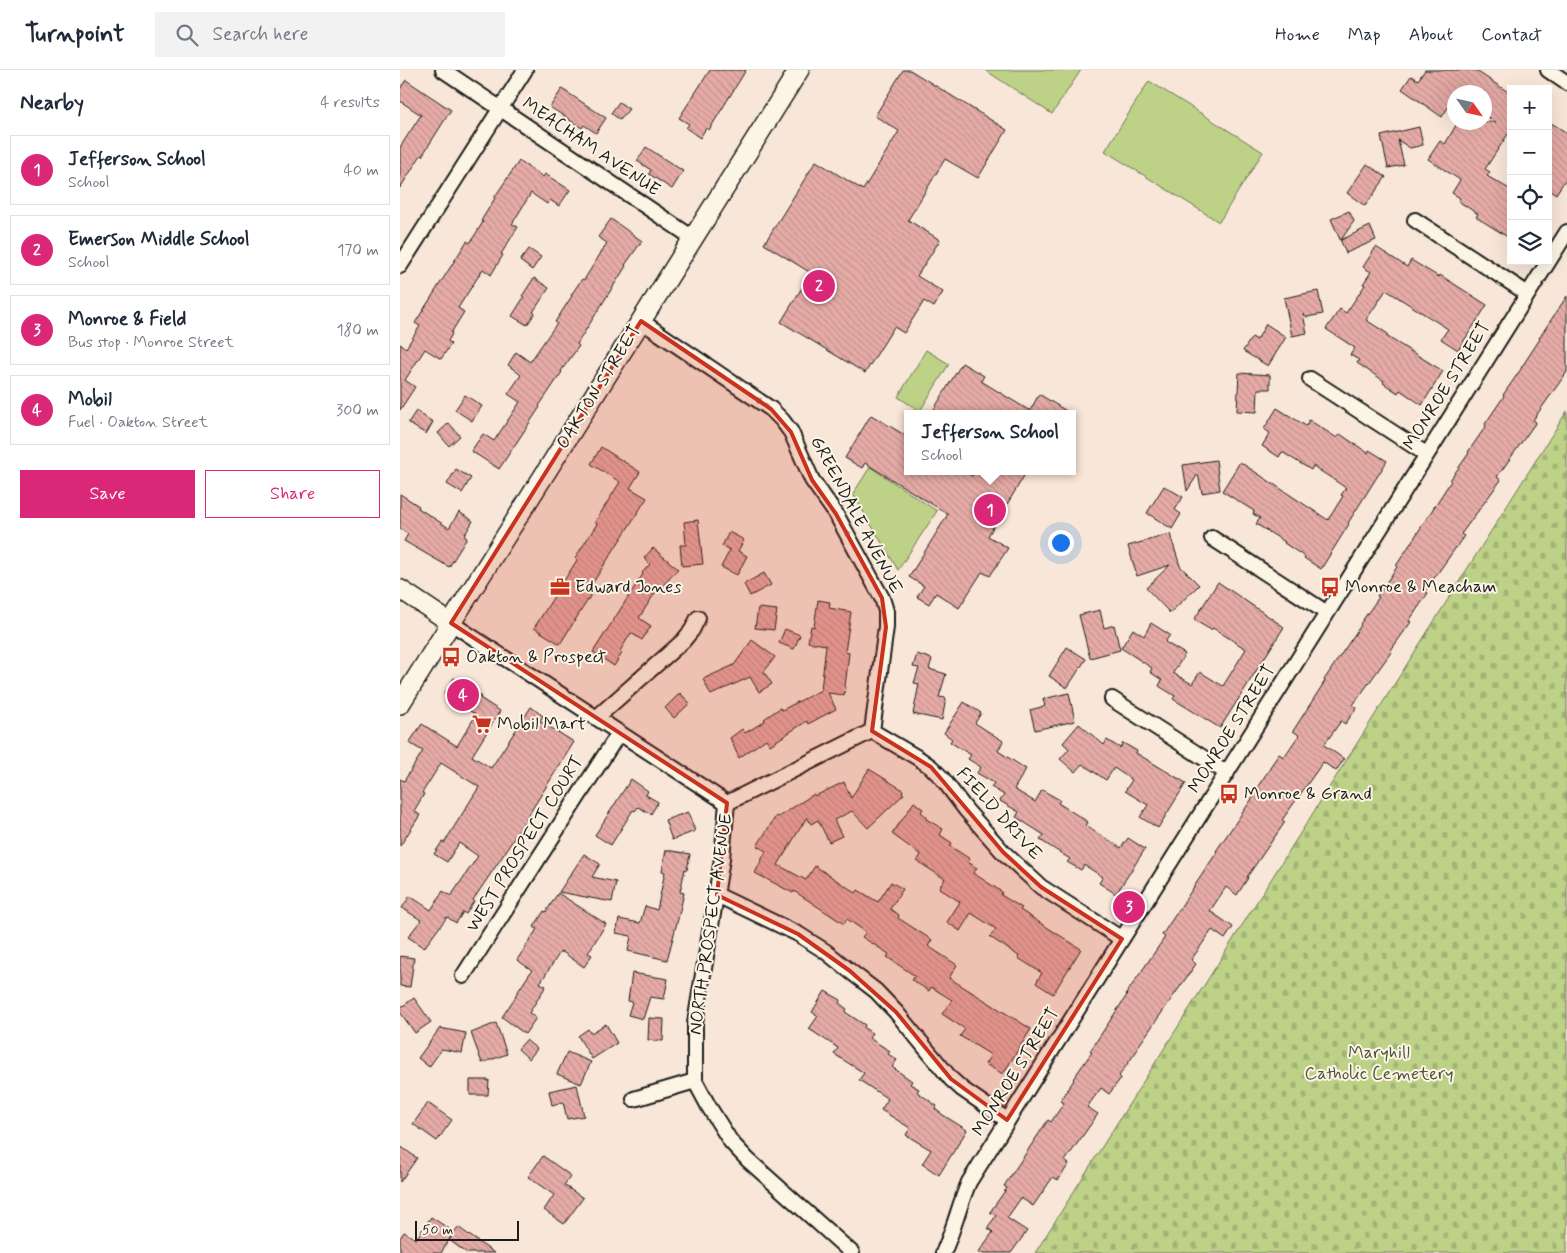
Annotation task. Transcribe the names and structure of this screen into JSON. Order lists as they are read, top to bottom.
{
  "streets": {
    "main road": ["OAKTON STREET"],
    "street": [
      "MEACHAM AVENUE",
      "MONROE STREET",
      "GREENDALE AVENUE",
      "FIELD DRIVE",
      "WEST PROSPECT COURT",
      "NORTH PROSPECT AVENUE"
    ]
  },
  "crossings": [
    ["MEACHAM AVENUE", "OAKTON STREET"],
    ["MONROE STREET", "FIELD DRIVE"],
    ["OAKTON STREET", "GREENDALE AVENUE"],
    ["OAKTON STREET", "NORTH PROSPECT AVENUE"],
    ["GREENDALE AVENUE", "FIELD DRIVE"],
    ["WEST PROSPECT COURT", "NORTH PROSPECT AVENUE"]
  ],
  "one_way": ["GREENDALE AVENUE"],
  "parks": ["Maryhill Catholic Cemetery"],
  "places": {
    "office": ["Edward Jones"],
    "bus stop": ["Monroe & Meacham", "Oakton & Prospect", "Monroe & Grand"],
    "supermarket": ["Mobil Mart"]
  },
  "scale_bar": "50 m",
  "north": "bottom right",
  "page": {
    "header": "Turnpoint",
    "search": "Search here",
    "nav": [
      "Home",
      "Map",
      "About",
      "Contact"
    ],
    "heading": ["Nearby", "4 results"],
    "map_buttons": ["+", "−"],
    "list": [
      {
        "mark": "1",
        "name": "Jefferson School",
        "note": "School",
        "value": "40 m"
      },
      {
        "mark": "2",
        "name": "Emerson Middle School",
        "note": "School",
        "value": "170 m"
      },
      {
        "mark": "3",
        "name": "Monroe & Field",
        "note": "Bus stop · Monroe Street",
        "value": "180 m"
      },
      {
        "mark": "4",
        "name": "Mobil",
        "note": "Fuel · Oakton Street",
        "value": "300 m"
      }
    ],
    "pins": [
      "2",
      "1",
      "4",
      "3"
    ],
    "popup": ["Jefferson School", "School"],
    "buttons": ["Save", "Share"],
    "scale": "50 m"
  }
}
